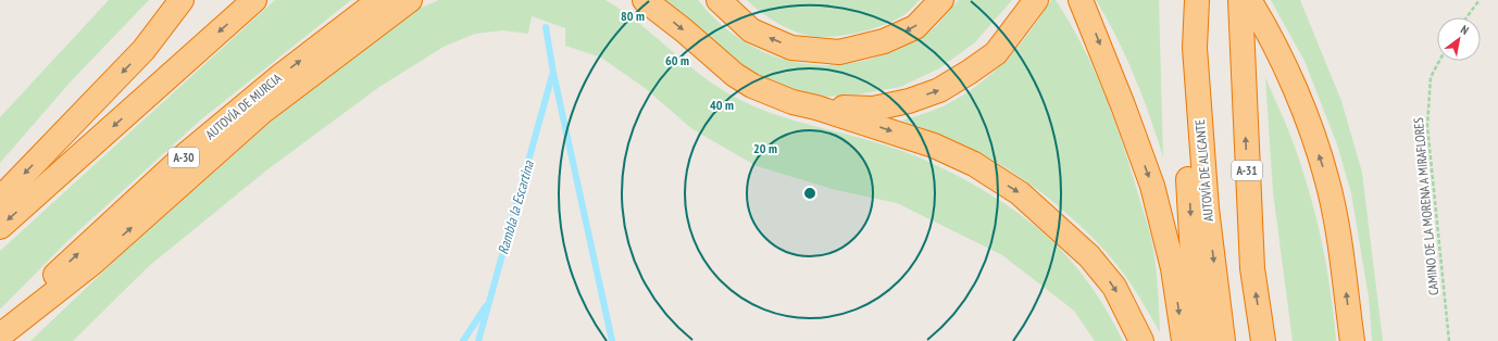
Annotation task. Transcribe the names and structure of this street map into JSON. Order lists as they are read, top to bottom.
{
  "streets": {
    "highway": [
      "AUTOVÍA DE MURCIA",
      "A-30",
      "AUTOVÍA DE ALICANTE",
      "A-31"
    ],
    "path": ["CAMINO DE LA MORENA A MIRAFLORES"]
  },
  "water": ["Rambla la Escartina"],
  "north": "top right",
  "rings": [
    "80 m",
    "60 m",
    "40 m",
    "20 m"
  ]
}
